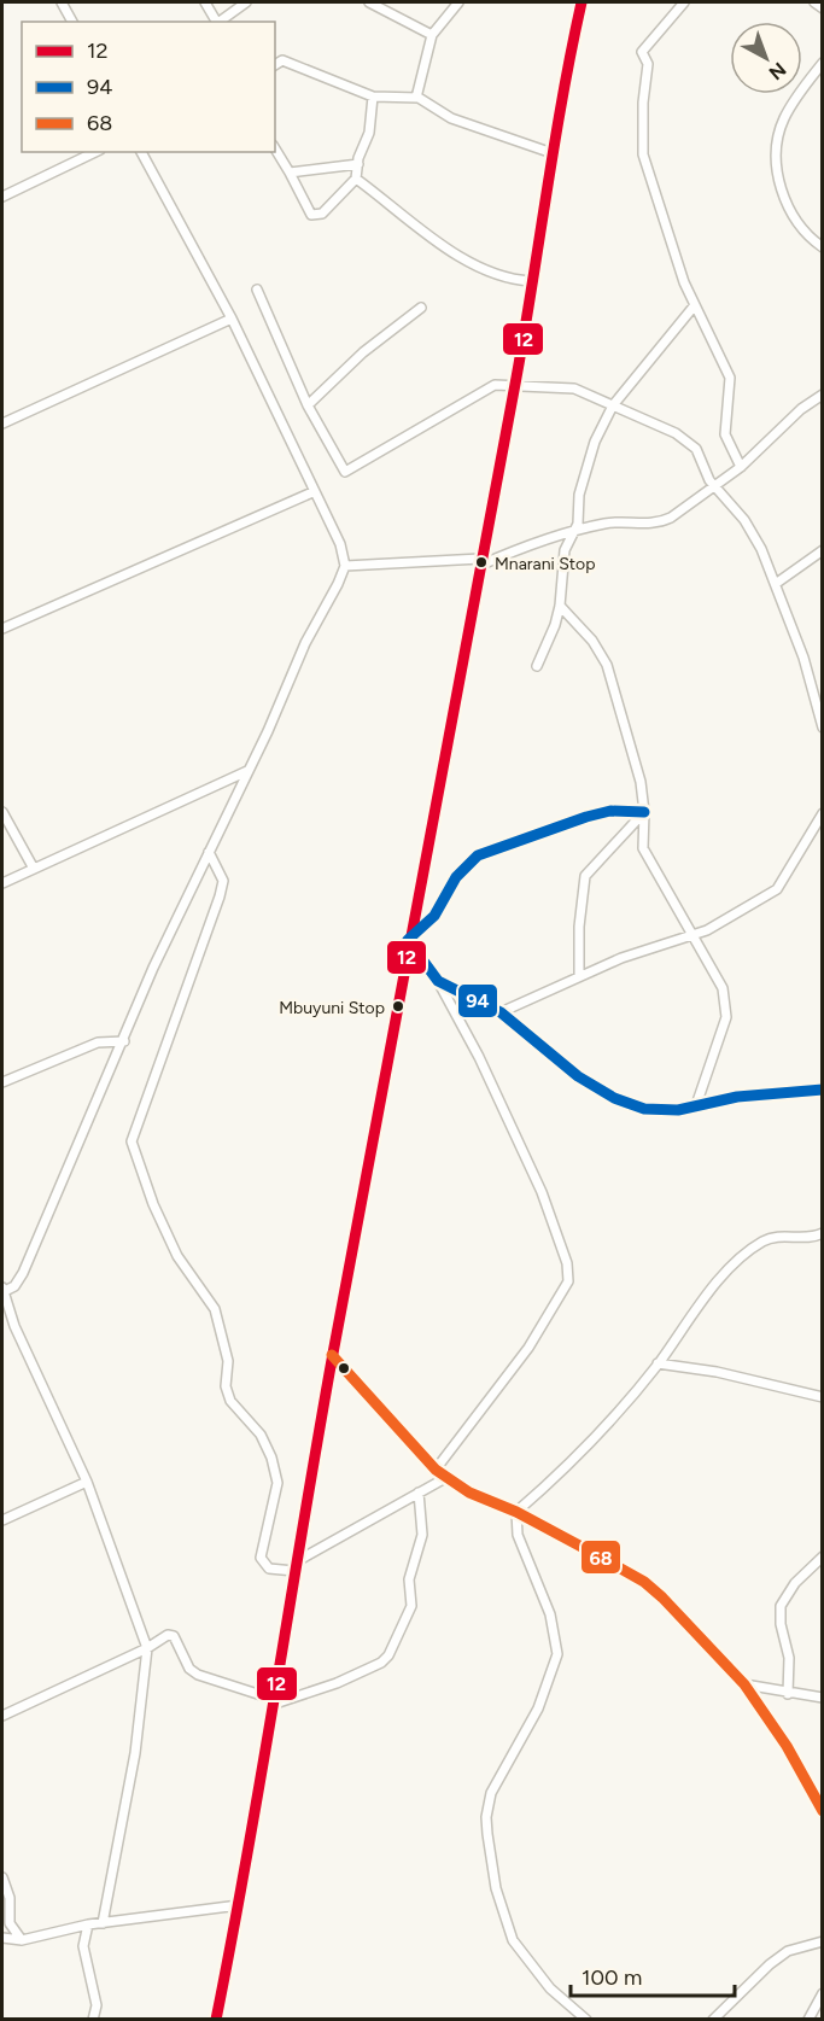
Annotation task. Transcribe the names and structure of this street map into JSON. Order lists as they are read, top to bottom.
{
  "places": ["Mnarani Stop", "Mbuyuni Stop"],
  "lines": ["transit line 12", "transit line 94", "transit line 68"],
  "legend": ["12", "94", "68"],
  "scale_bar": "100 m",
  "north": "bottom right"
}
